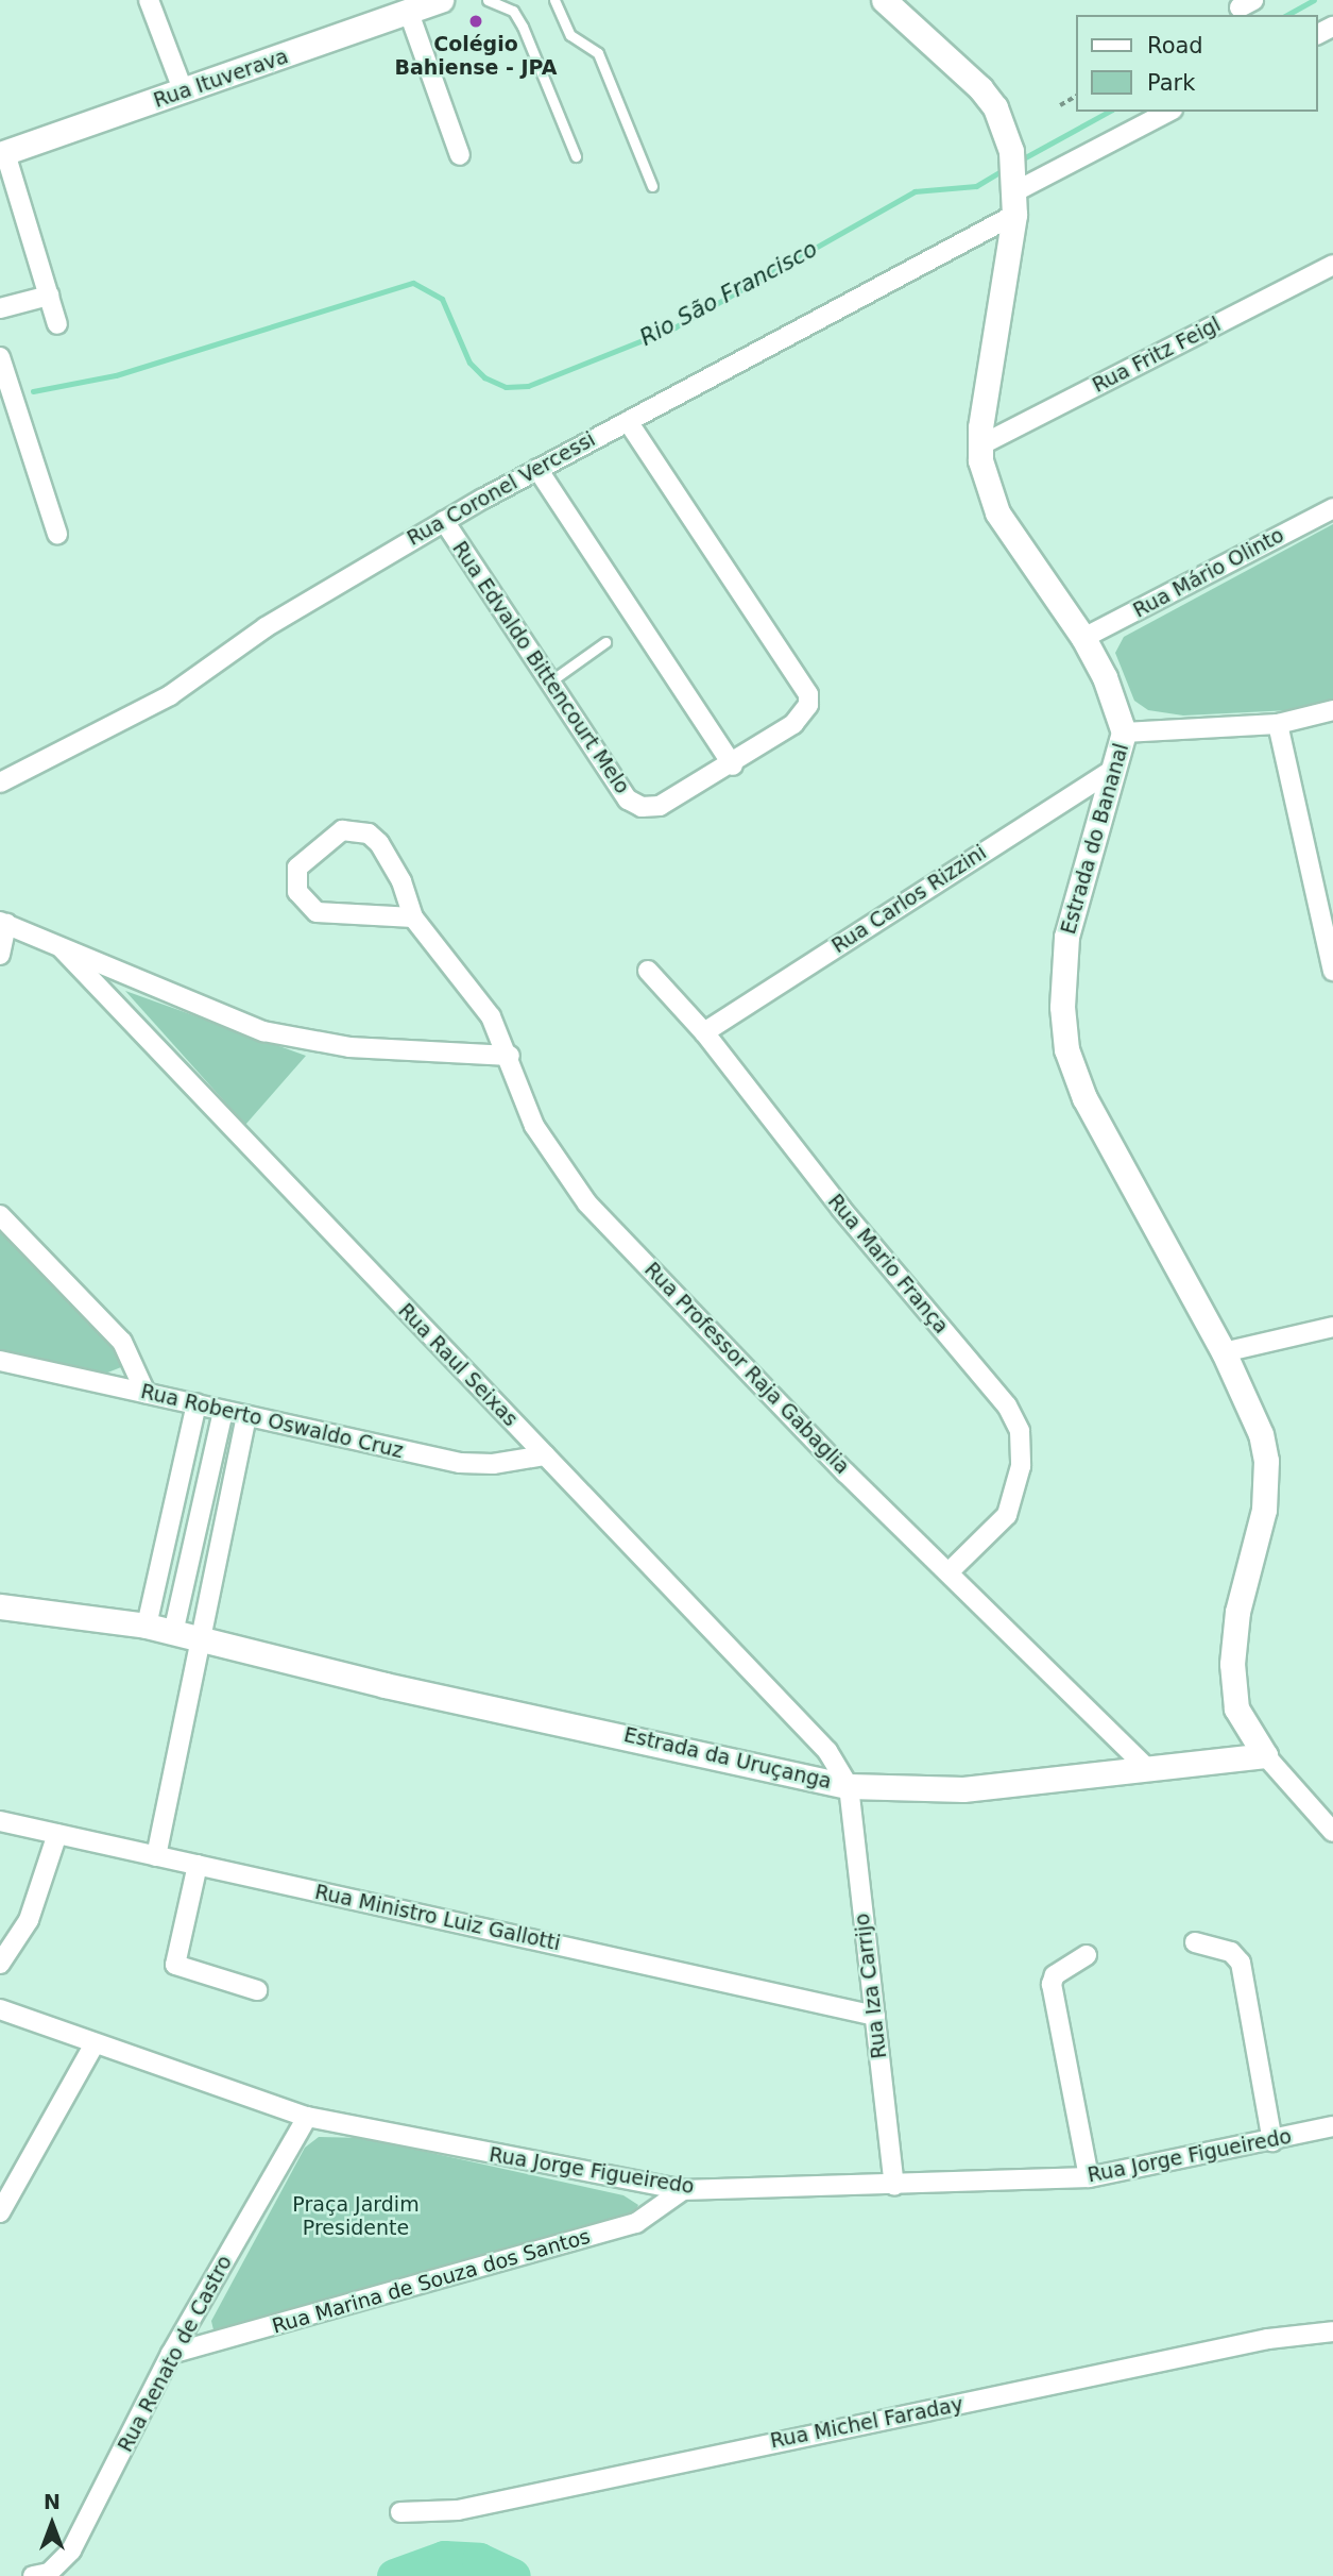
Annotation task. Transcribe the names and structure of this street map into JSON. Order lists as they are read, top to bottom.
{
  "streets": {
    "street": [
      "Rua Ituverava",
      "Rua Fritz Feigl",
      "Rua Coronel Vercessi",
      "Rua Mário Olinto",
      "Rua Edvaldo Bittencourt Melo",
      "Estrada do Bananal",
      "Rua Carlos Rizzini",
      "Rua Mario França",
      "Rua Raul Seixas",
      "Rua Professor Raja Gabaglia",
      "Rua Roberto Oswaldo Cruz",
      "Estrada da Uruçanga",
      "Rua Ministro Luiz Gallotti",
      "Rua Iza Carrijo",
      "Rua Jorge Figueiredo",
      "Rua Marina de Souza dos Santos",
      "Rua Renato de Castro",
      "Rua Michel Faraday"
    ]
  },
  "crossings": [
    ["Rua Fritz Feigl", "Estrada do Bananal"],
    ["Rua Coronel Vercessi", "Rua Edvaldo Bittencourt Melo"],
    ["Rua Coronel Vercessi", "Estrada do Bananal"],
    ["Rua Mário Olinto", "Estrada do Bananal"],
    ["Estrada do Bananal", "Rua Carlos Rizzini"],
    ["Estrada do Bananal", "Estrada da Uruçanga"],
    ["Rua Carlos Rizzini", "Rua Mario França"],
    ["Rua Mario França", "Rua Professor Raja Gabaglia"],
    ["Rua Raul Seixas", "Rua Roberto Oswaldo Cruz"],
    ["Rua Raul Seixas", "Estrada da Uruçanga"],
    ["Rua Raul Seixas", "Rua Iza Carrijo"],
    ["Rua Professor Raja Gabaglia", "Estrada da Uruçanga"],
    ["Estrada da Uruçanga", "Rua Iza Carrijo"],
    ["Rua Ministro Luiz Gallotti", "Rua Iza Carrijo"],
    ["Rua Iza Carrijo", "Rua Jorge Figueiredo"],
    ["Rua Jorge Figueiredo", "Rua Marina de Souza dos Santos"],
    ["Rua Jorge Figueiredo", "Rua Renato de Castro"],
    ["Rua Marina de Souza dos Santos", "Rua Renato de Castro"]
  ],
  "water": ["Rio São Francisco"],
  "parks": ["Praça Jardim Presidente"],
  "places": ["Colégio Bahiense - JPA"],
  "legend": ["Road", "Park"],
  "north": "top"
}
